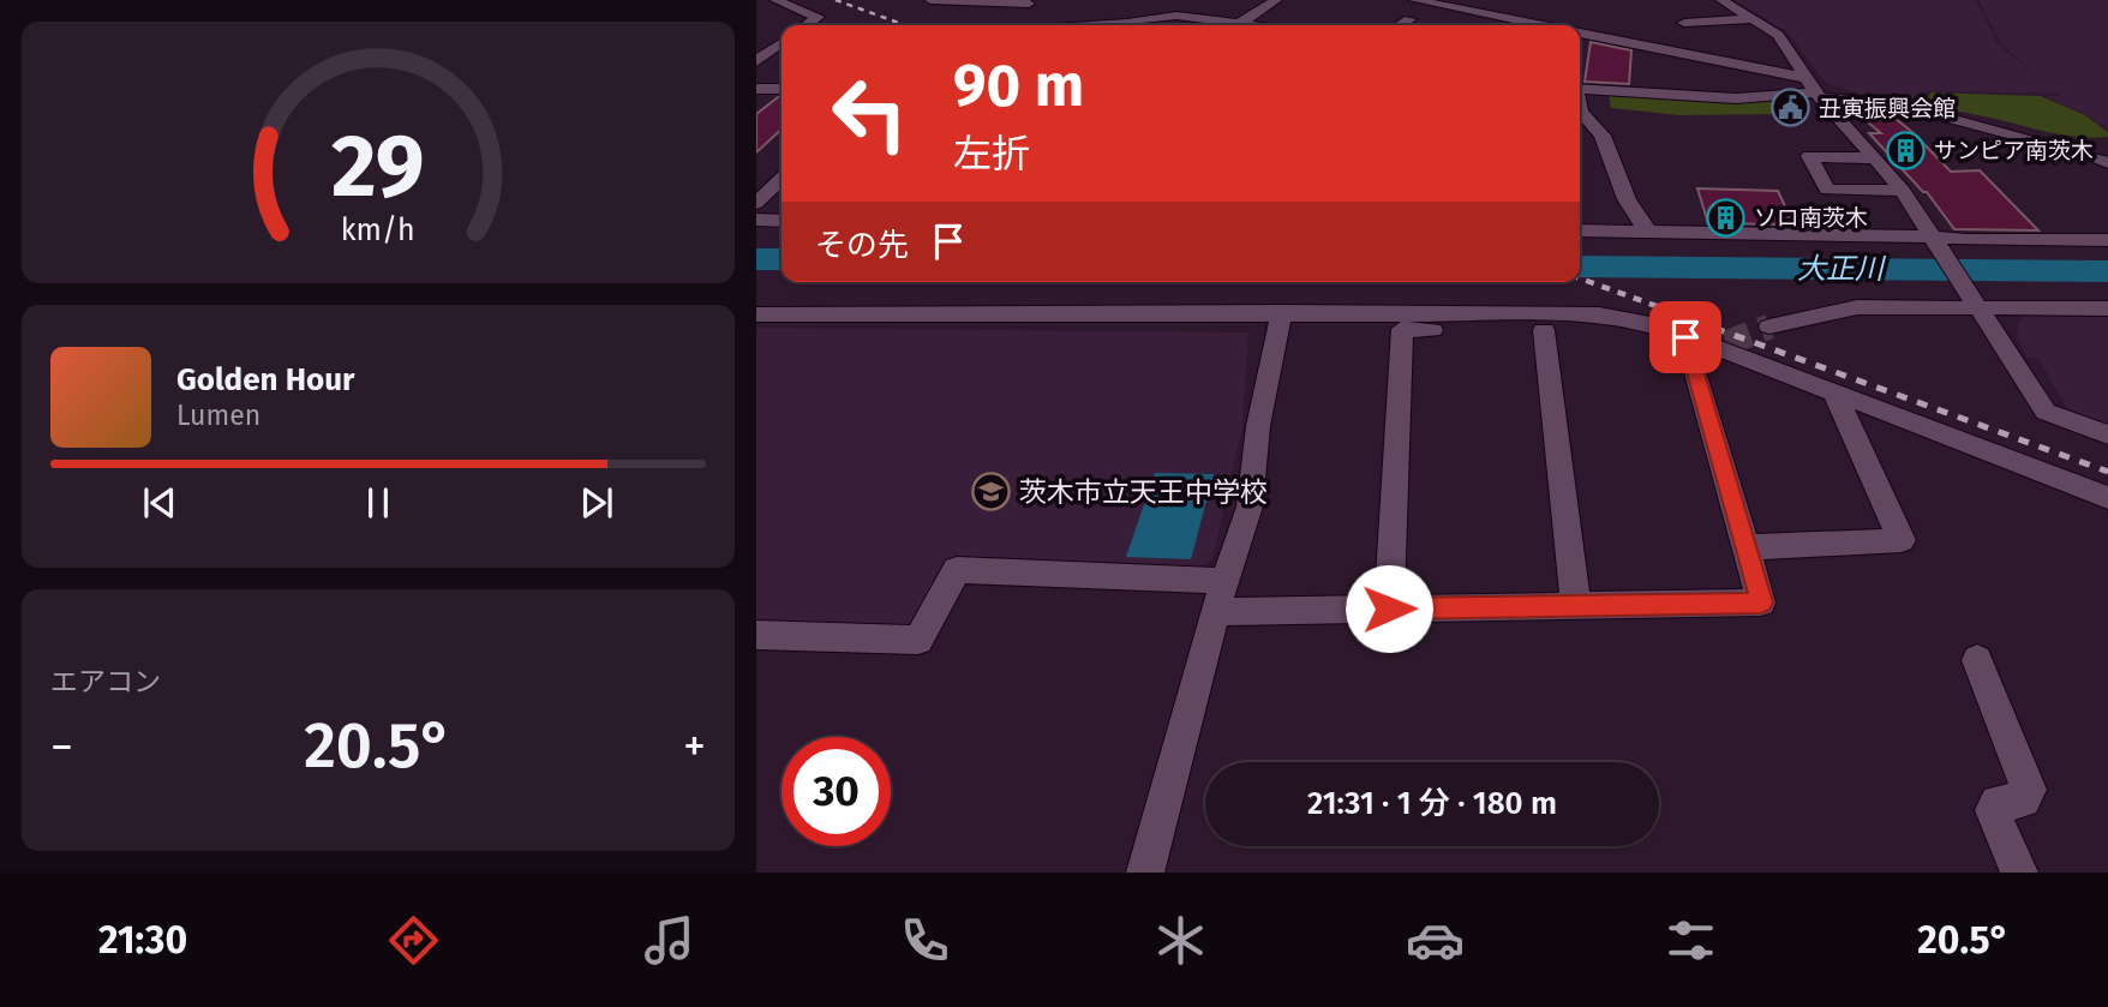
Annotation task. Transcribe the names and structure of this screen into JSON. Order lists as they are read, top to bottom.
{
  "water": ["大正川"],
  "places": {
    "public building": ["丑寅振興会館"],
    "building": ["サンピア南茨木", "ソロ南茨木"],
    "school or university": ["茨木市立天王中学校"]
  },
  "page": {
    "turn": ["90 m", "左折"],
    "then": "その先",
    "song": ["Golden Hour", "Lumen"],
    "tile": "エアコン",
    "heat": ["−", "20.5°", "+"],
    "limit": "30",
    "trip": "21:31 · 1 分 · 180 m",
    "tabs": ["21:30", "20.5°"],
    "gauge": ["29", "km/h"]
  }
}
